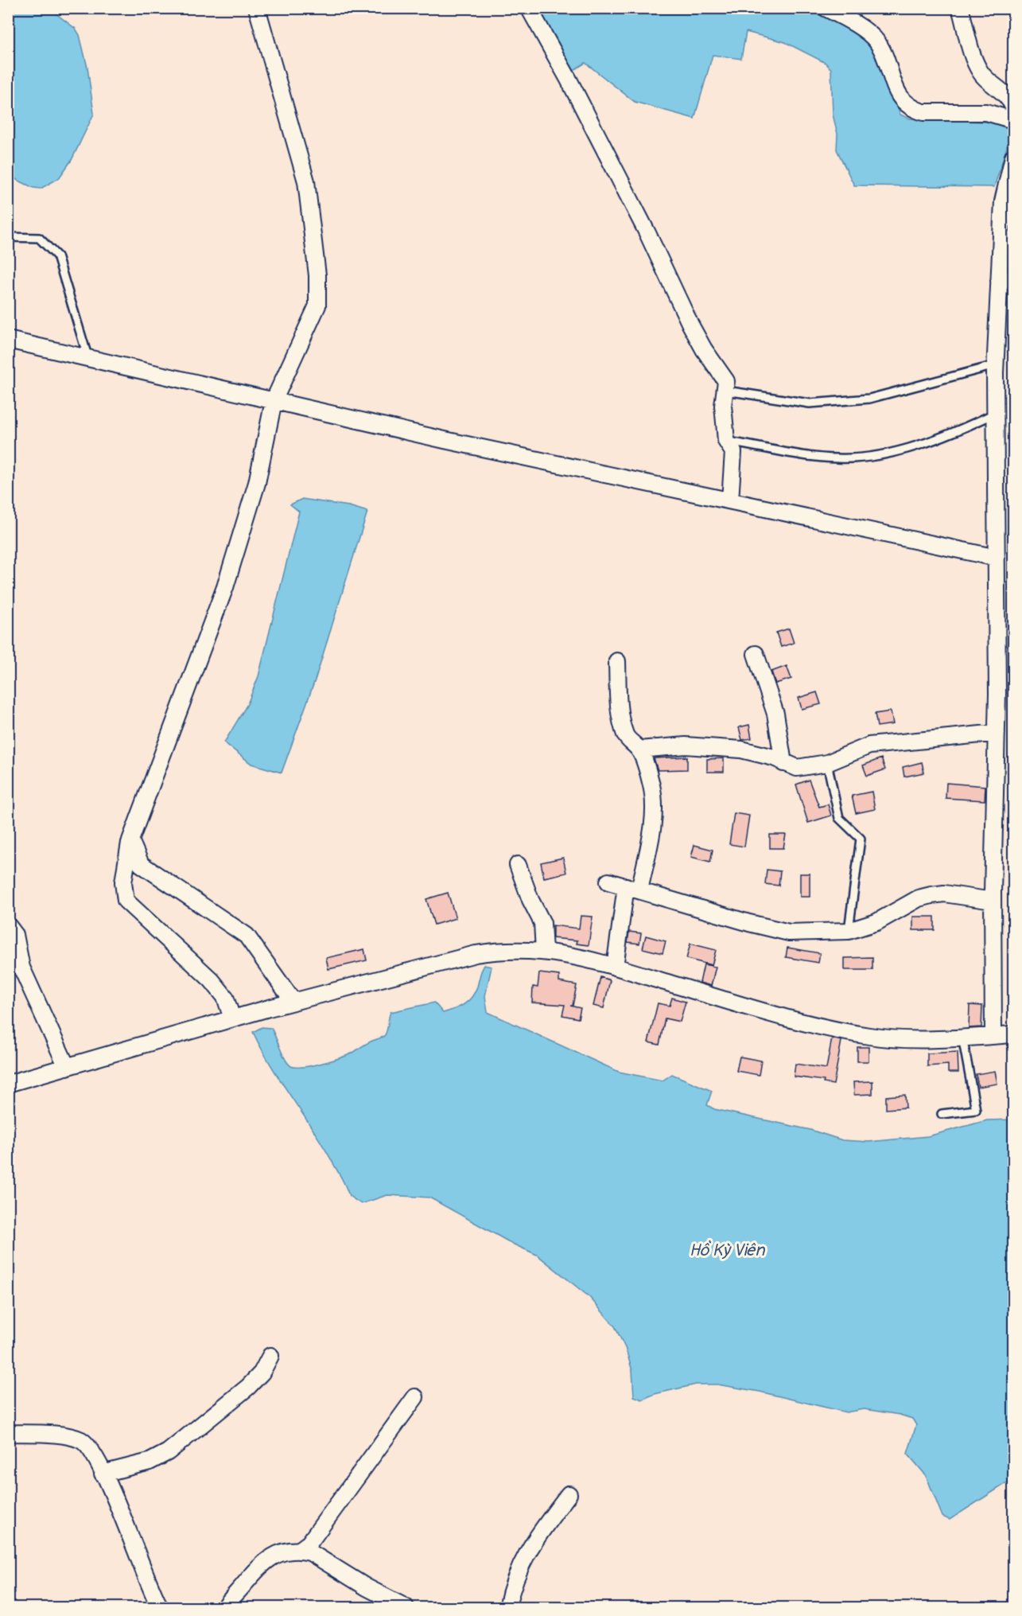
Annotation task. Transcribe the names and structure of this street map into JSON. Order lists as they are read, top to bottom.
{
  "water": ["Hồ Kỳ Viên"]
}
